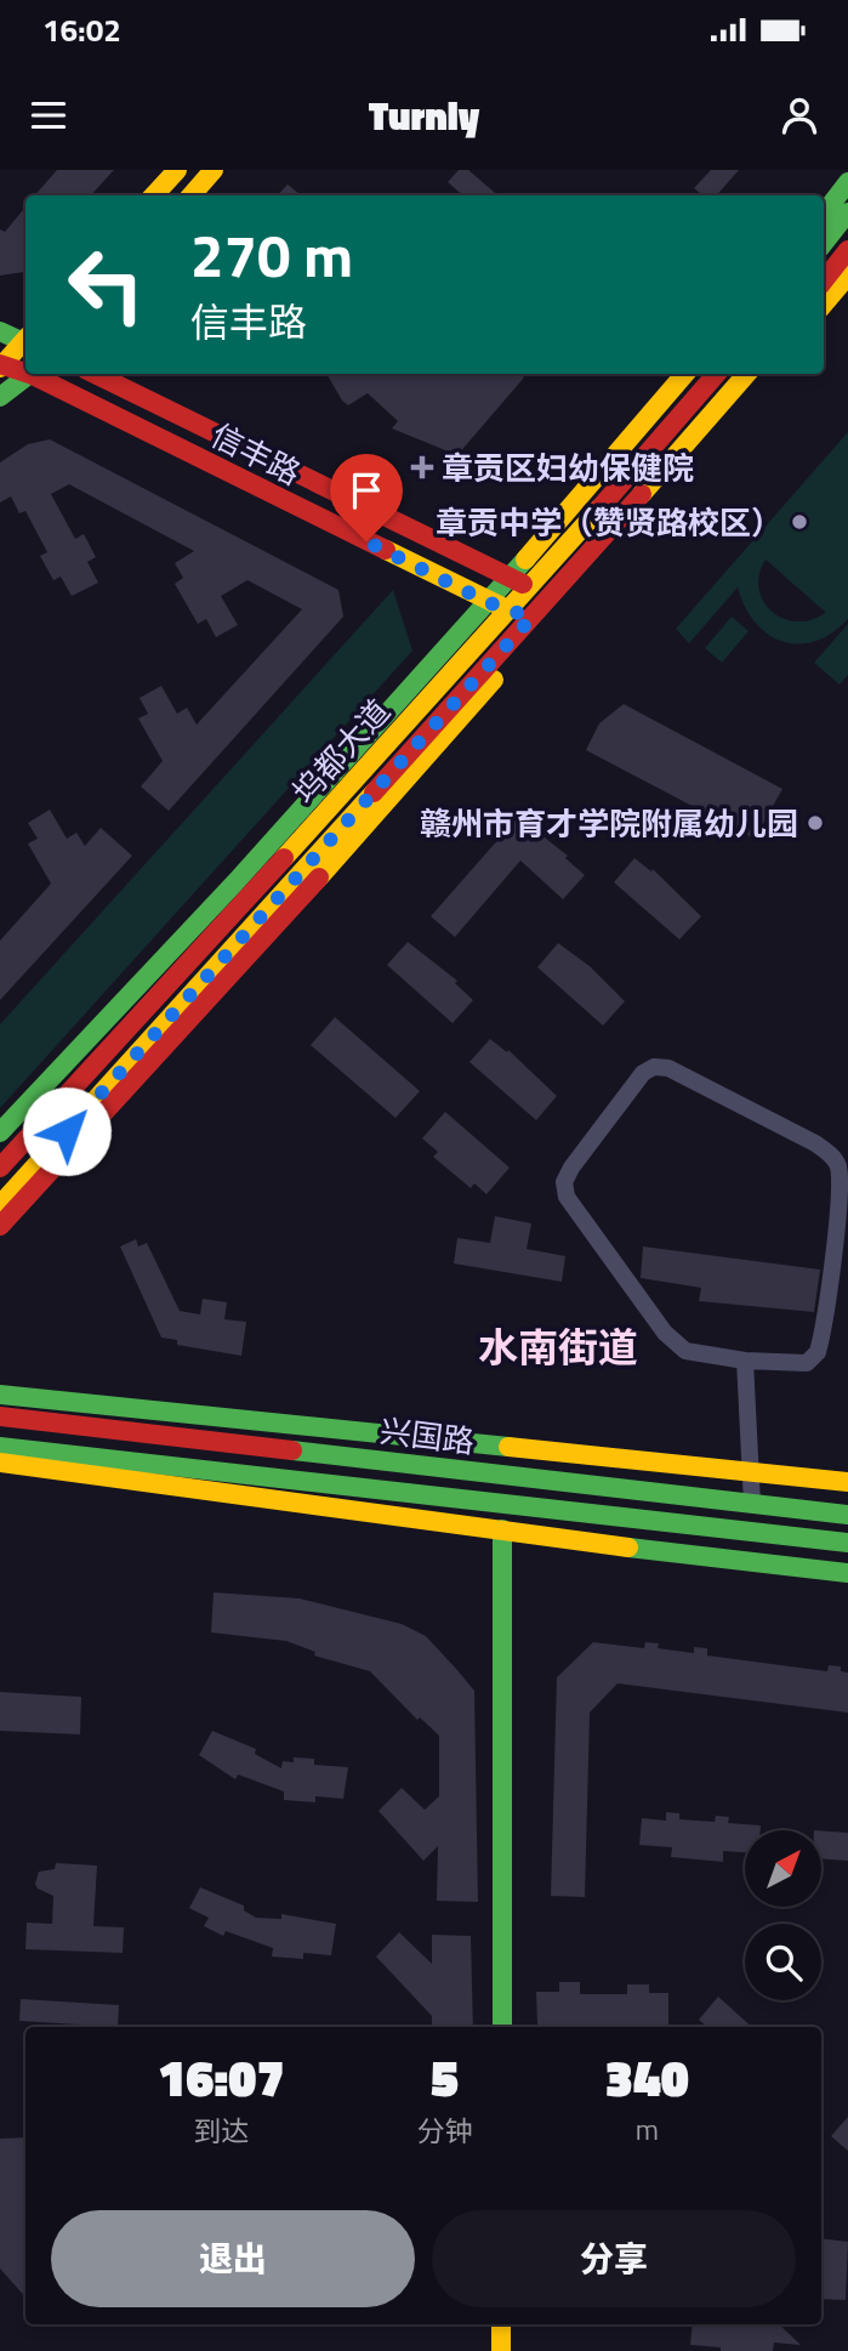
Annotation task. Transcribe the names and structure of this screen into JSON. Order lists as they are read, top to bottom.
{
  "streets": {
    "main road": ["信丰路", "坞都大道", "兴国路"]
  },
  "crossings": [
    ["信丰路", "坞都大道"]
  ],
  "districts": ["水南街道"],
  "places": {
    "health": ["章贡区妇幼保健院"],
    "other": ["章贡中学（赞贤路校区）", "赣州市育才学院附属幼儿园"]
  },
  "north": "top right",
  "page": {
    "status": "16:02",
    "header": "Turnly",
    "turn": ["270 m", "信丰路"],
    "eta": [
      "16:07",
      "到达",
      "5",
      "分钟",
      "340",
      "m"
    ],
    "buttons": ["退出", "分享"]
  }
}
